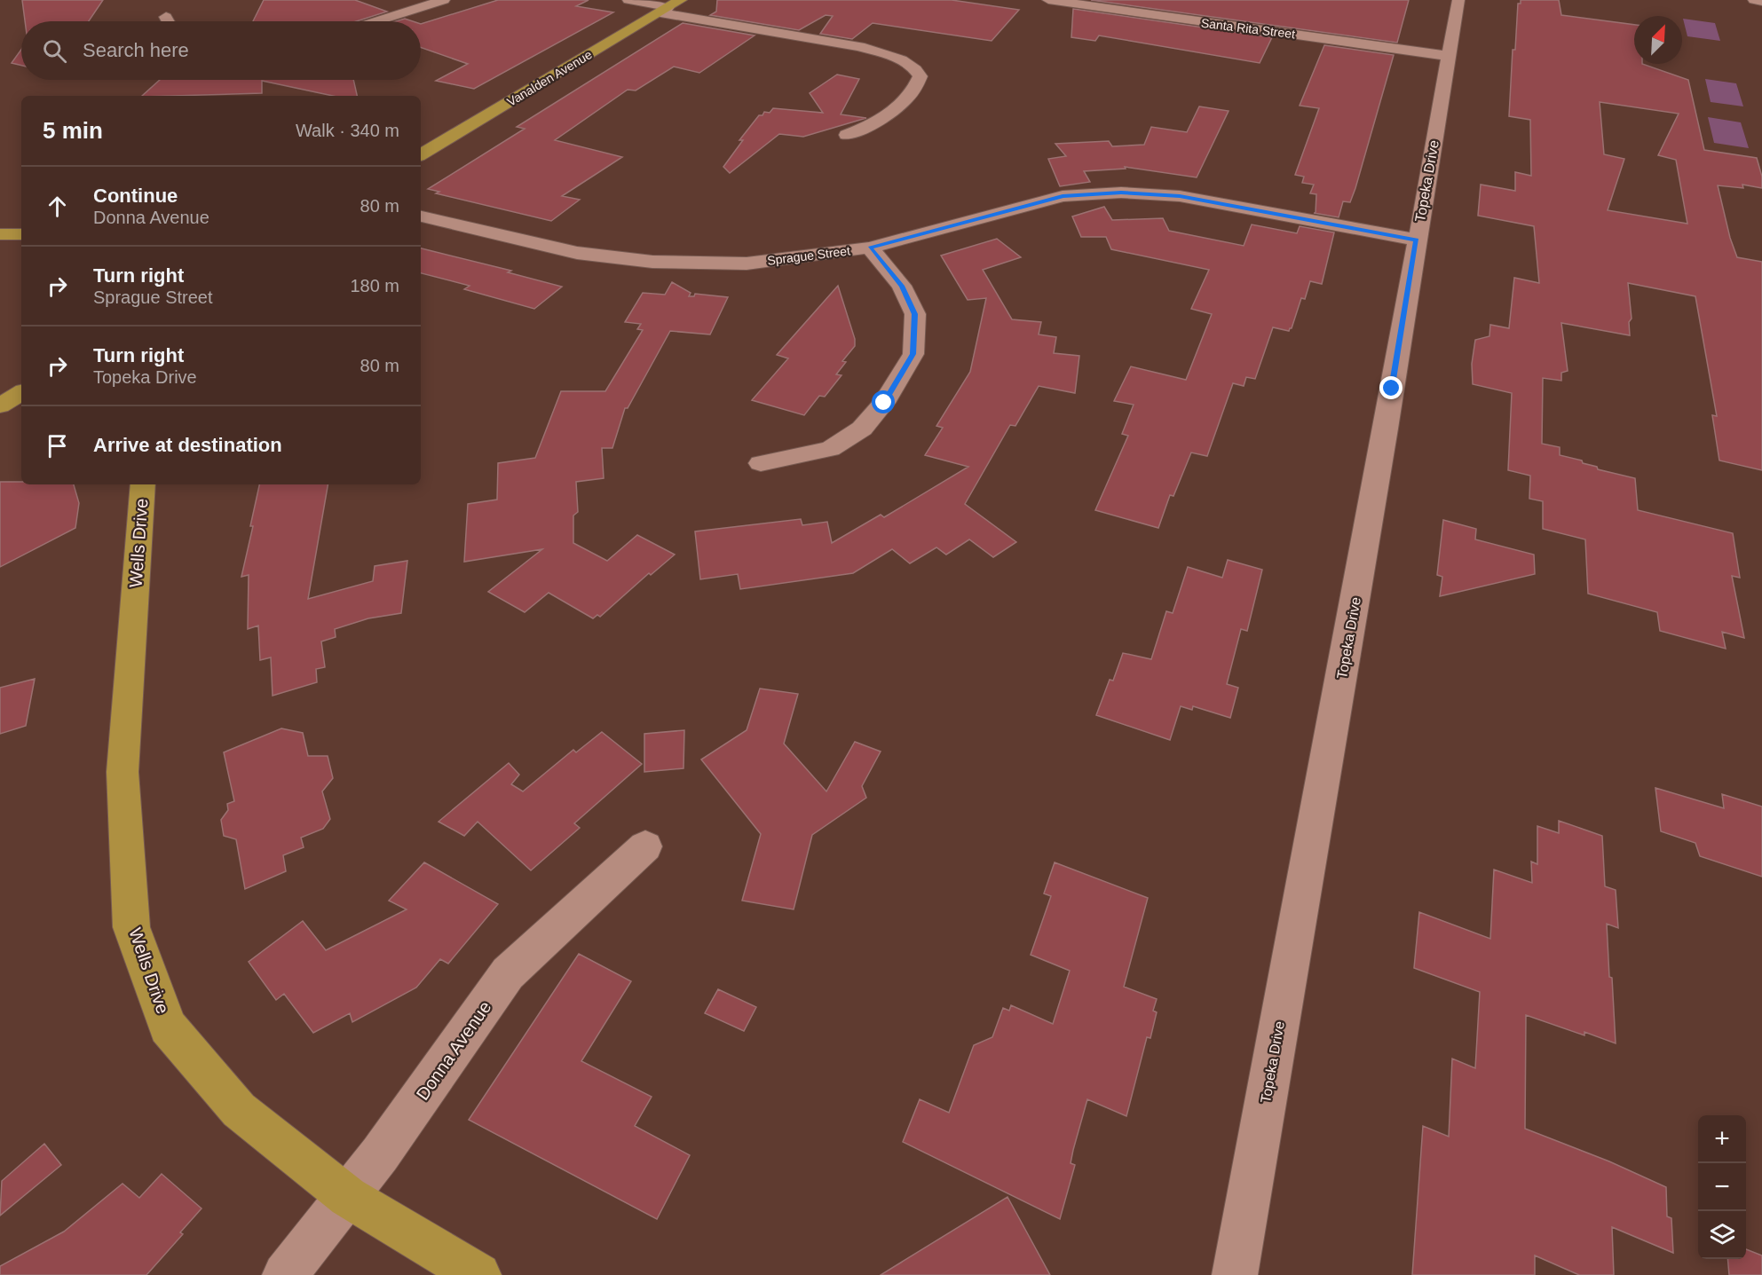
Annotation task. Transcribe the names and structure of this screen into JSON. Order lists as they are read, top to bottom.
{
  "streets": {
    "main road": ["Vanalden Avenue", "Wells Drive"],
    "street": [
      "Santa Rita Street",
      "Topeka Drive",
      "Sprague Street",
      "Donna Avenue"
    ]
  },
  "crossings": [
    ["Santa Rita Street", "Topeka Drive"],
    ["Topeka Drive", "Sprague Street"],
    ["Wells Drive", "Donna Avenue"]
  ],
  "north": "top right",
  "page": {
    "search": "Search here",
    "heading": ["5 min", "Walk · 340 m"],
    "list": [
      ["Continue", "Donna Avenue", "80 m"],
      ["Turn right", "Sprague Street", "180 m"],
      ["Turn right", "Topeka Drive", "80 m"],
      "Arrive at destination"
    ],
    "map_buttons": ["+", "−"]
  }
}
